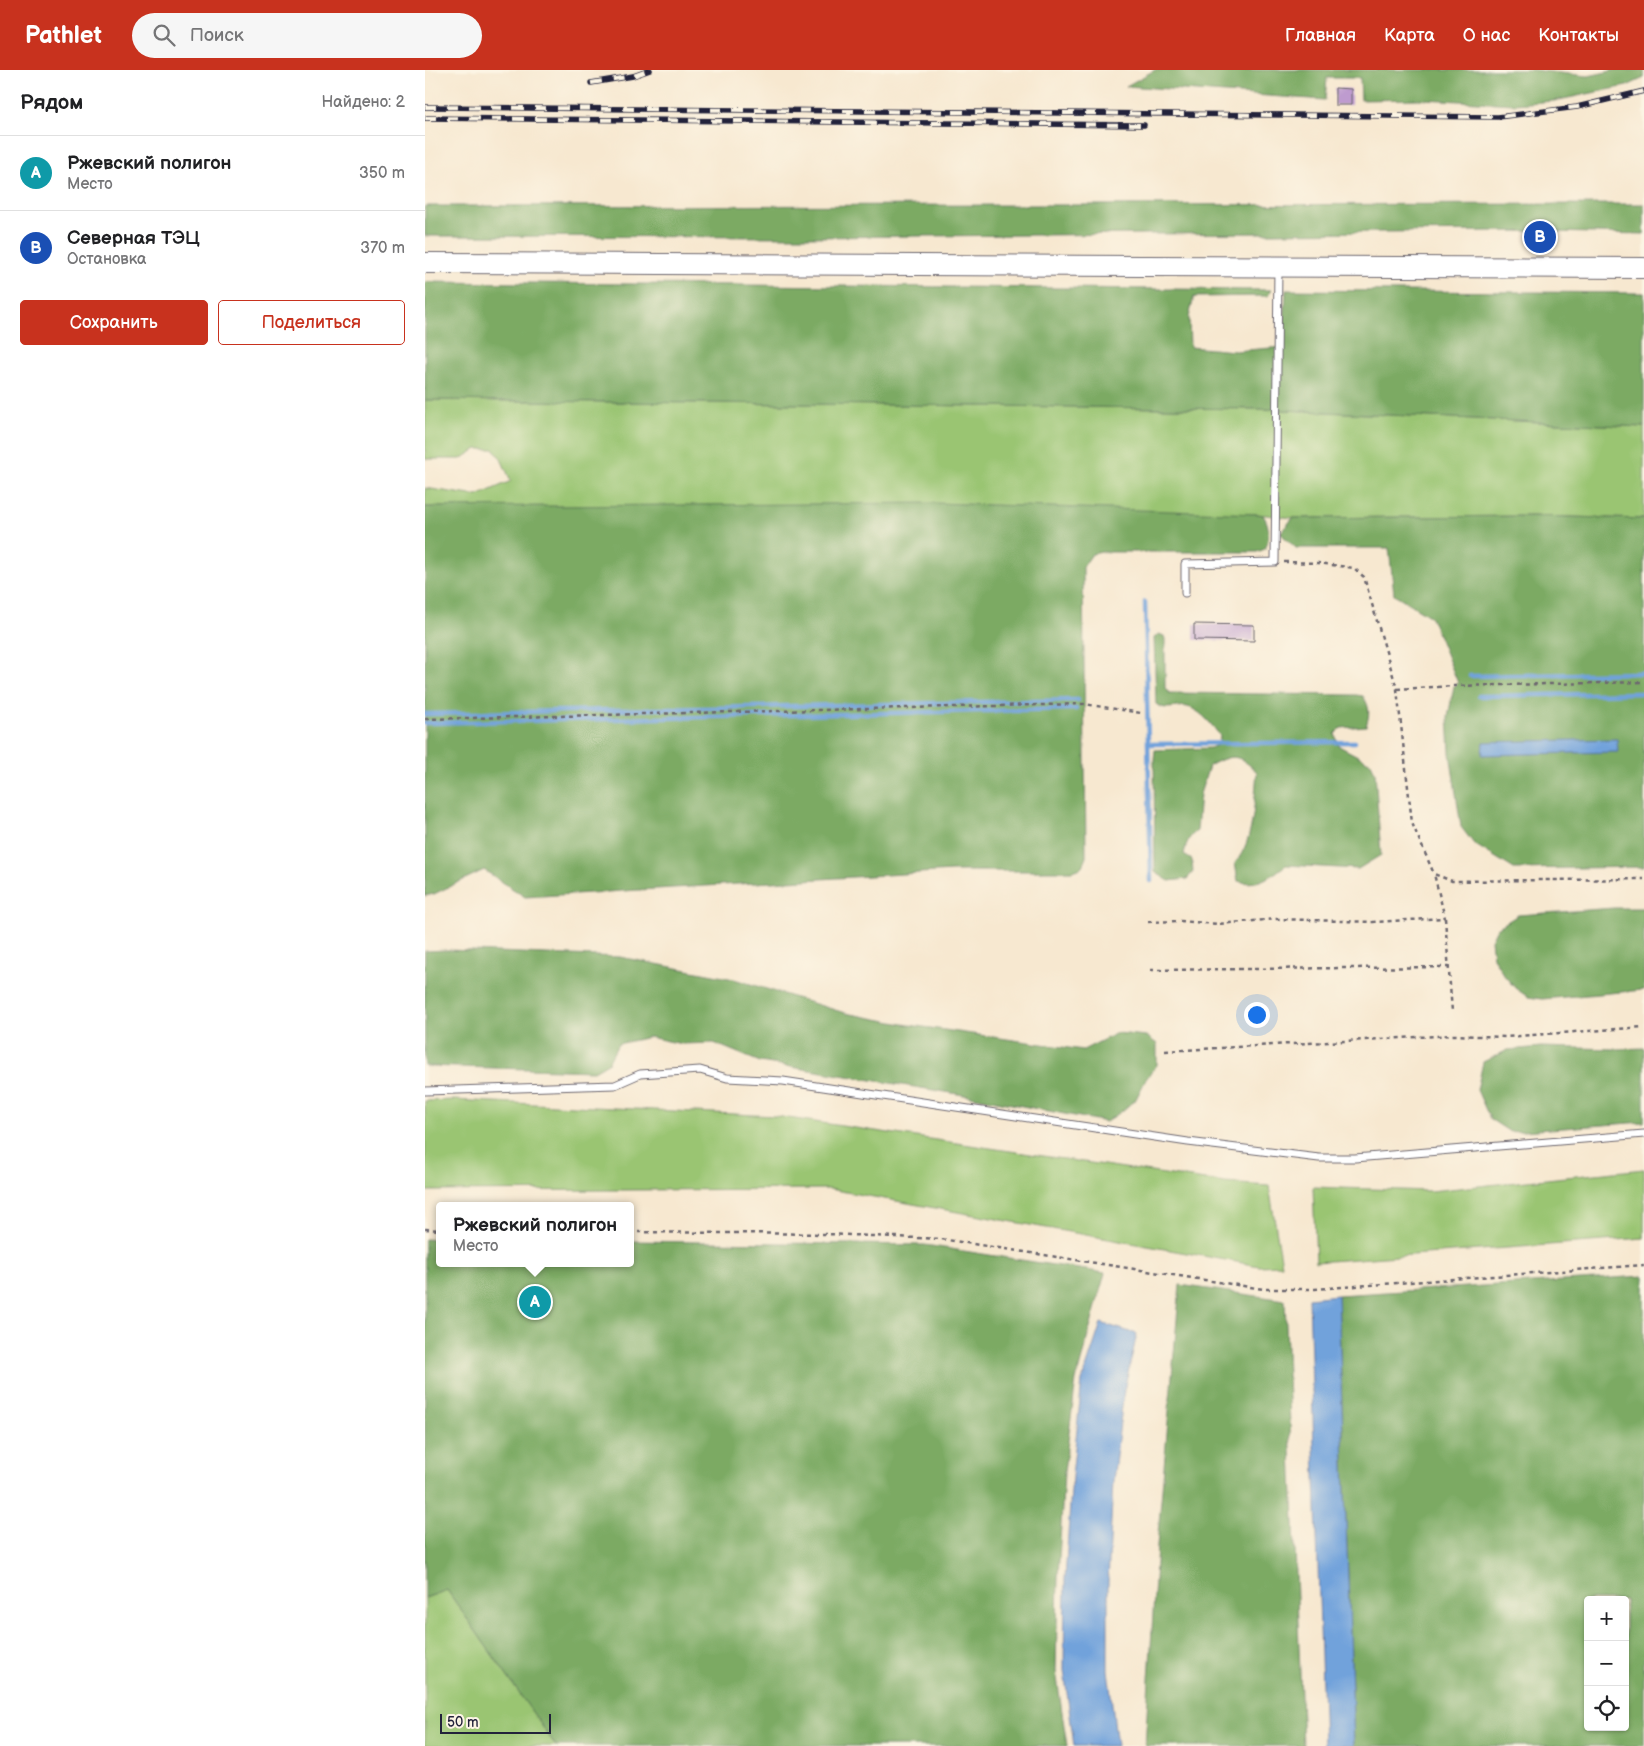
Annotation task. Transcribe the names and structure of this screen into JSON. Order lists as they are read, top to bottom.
{
  "scale_bar": "50 m",
  "page": {
    "header": "Pathlet",
    "search": "Поиск",
    "nav": [
      "Главная",
      "Карта",
      "О нас",
      "Контакты"
    ],
    "heading": ["Рядом", "Найдено: 2"],
    "list": [
      {
        "mark": "A",
        "name": "Ржевский полигон",
        "note": "Место",
        "value": "350 m"
      },
      {
        "mark": "B",
        "name": "Северная ТЭЦ",
        "note": "Остановка",
        "value": "370 m"
      }
    ],
    "pins": ["B", "A"],
    "buttons": ["Сохранить", "Поделиться"],
    "popup": ["Ржевский полигон", "Место"],
    "map_buttons": ["+", "−"],
    "scale": "50 m"
  }
}
